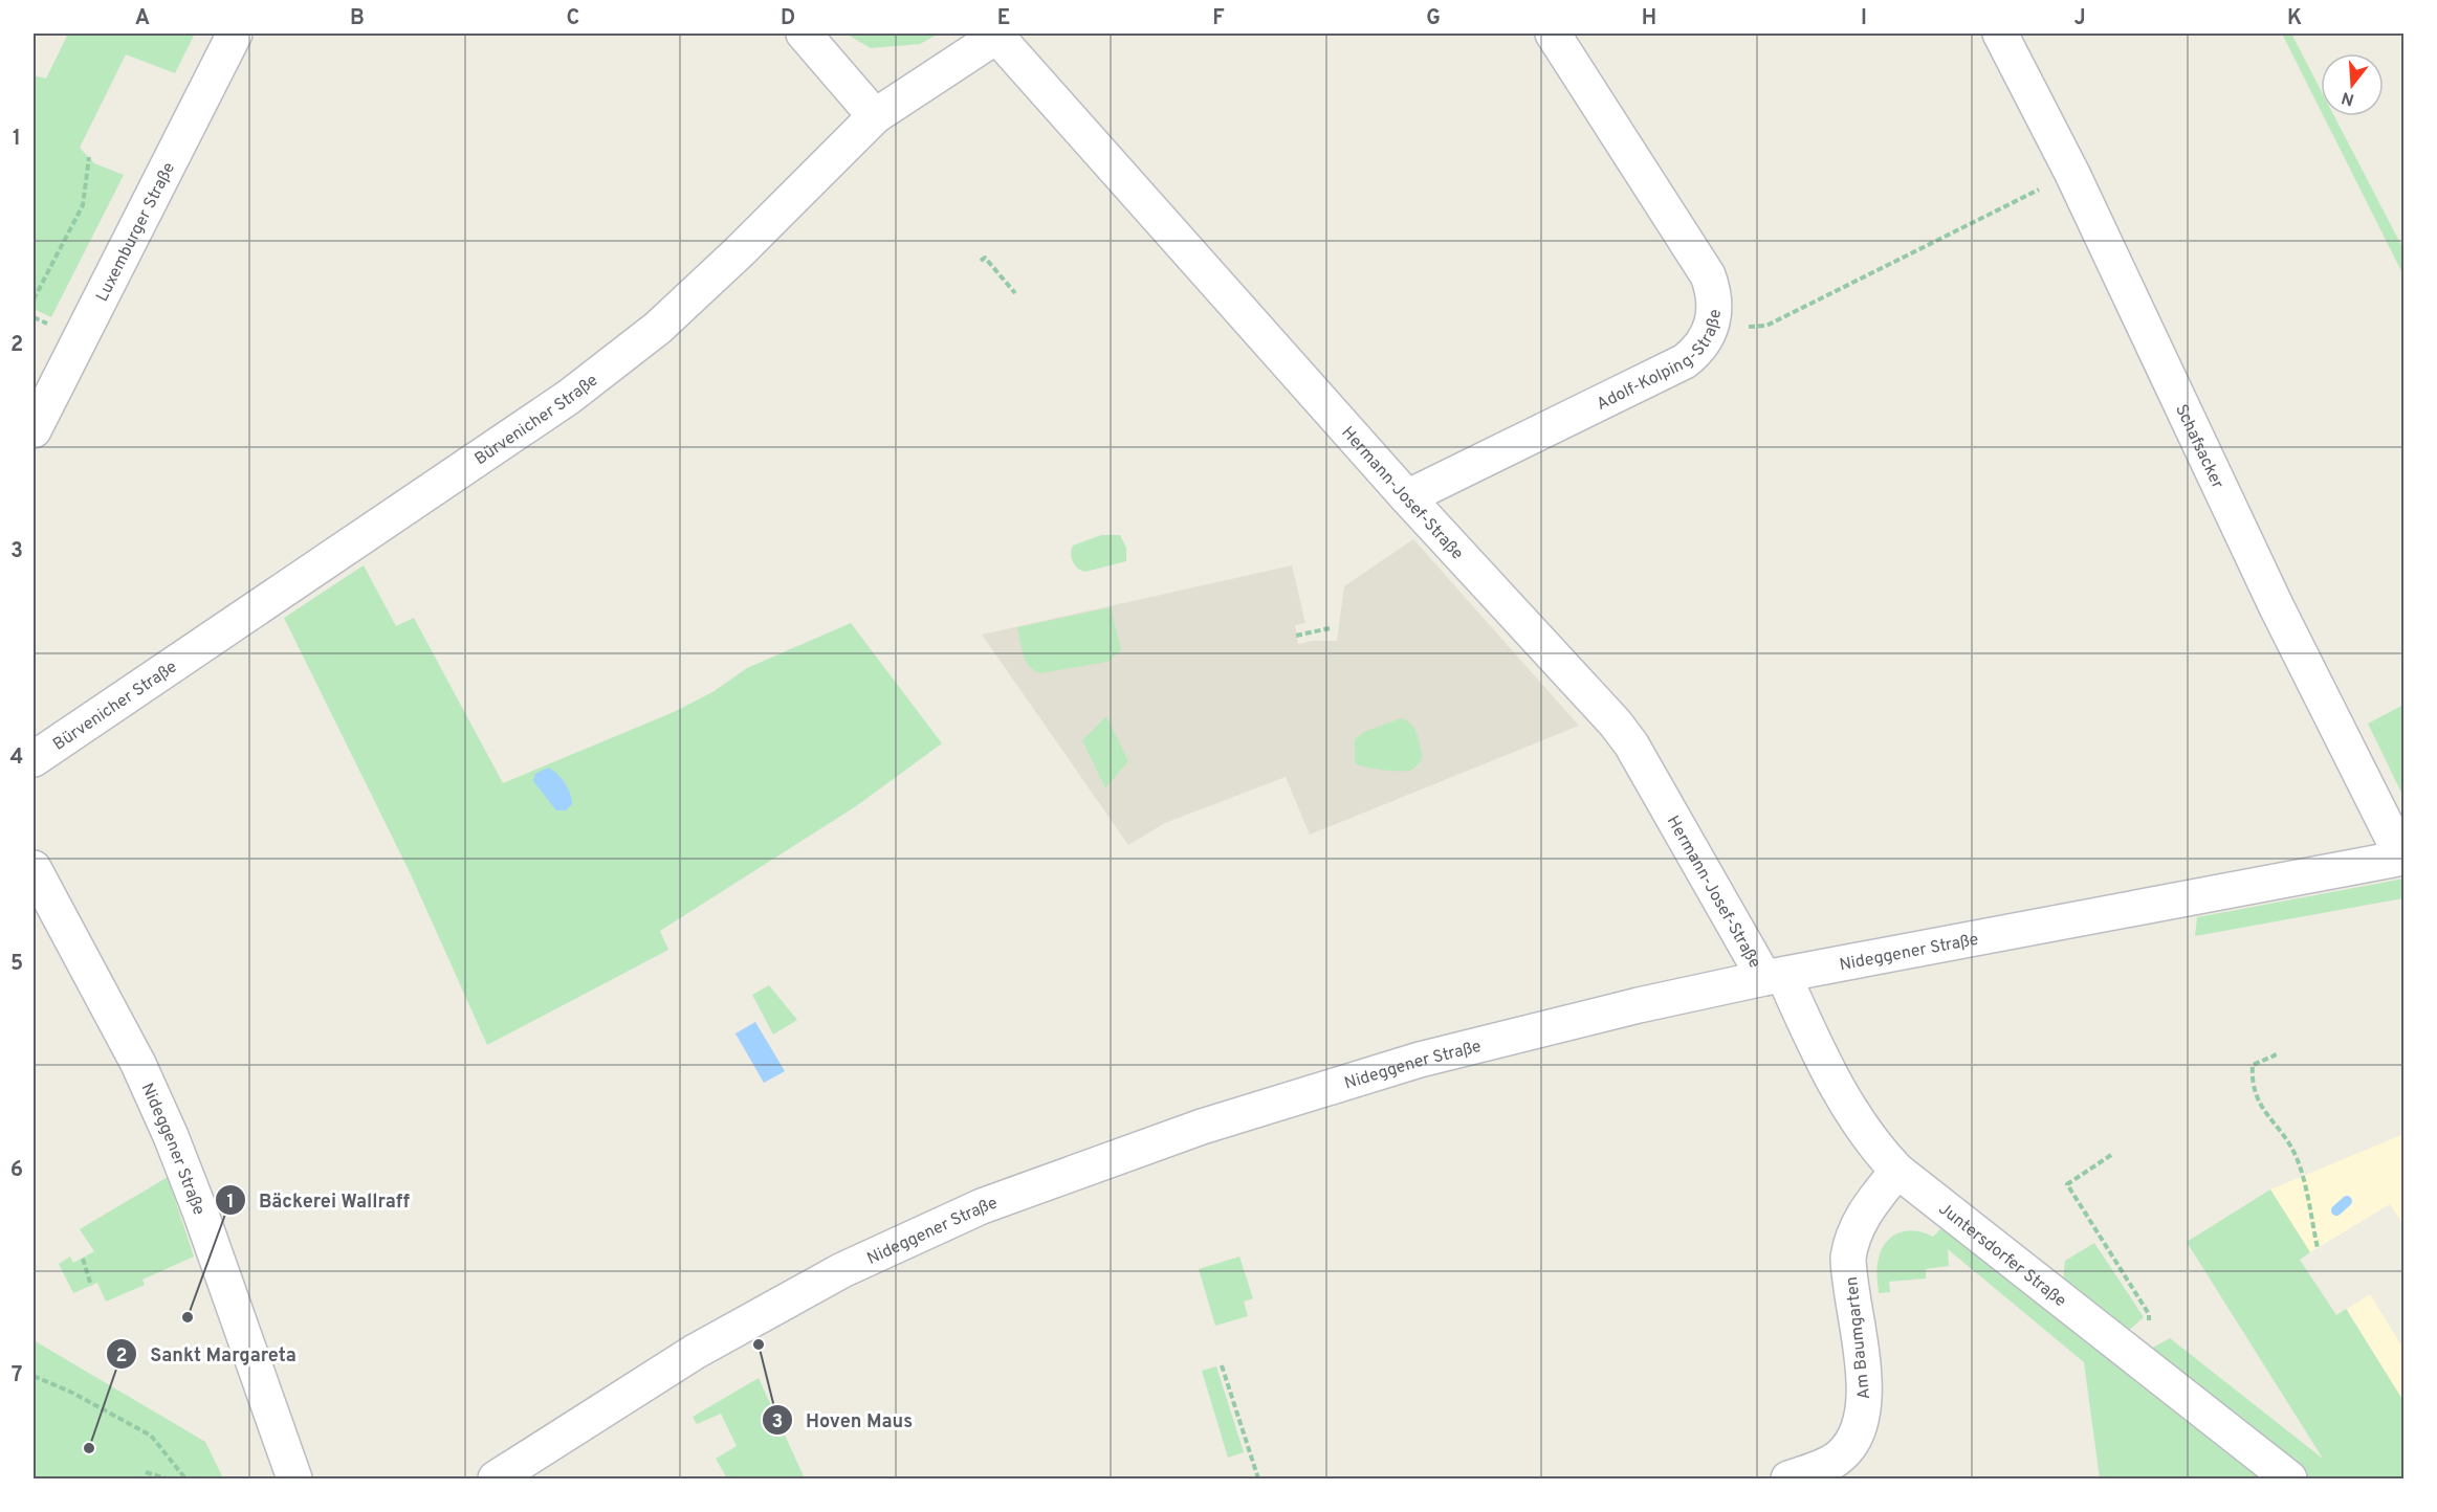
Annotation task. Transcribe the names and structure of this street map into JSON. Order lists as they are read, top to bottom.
{
  "streets": {
    "street": [
      "Luxemburger Straße",
      "Adolf-Kolping-Straße",
      "Bürvenicher Straße",
      "Schafsacker",
      "Hermann-Josef-Straße",
      "Nideggener Straße",
      "Juntersdorfer Straße",
      "Am Baumgarten"
    ]
  },
  "crossings": [
    ["Adolf-Kolping-Straße", "Hermann-Josef-Straße"],
    ["Bürvenicher Straße", "Hermann-Josef-Straße"],
    ["Schafsacker", "Nideggener Straße"],
    ["Hermann-Josef-Straße", "Nideggener Straße"],
    ["Hermann-Josef-Straße", "Juntersdorfer Straße"],
    ["Nideggener Straße", "Juntersdorfer Straße"],
    ["Juntersdorfer Straße", "Am Baumgarten"]
  ],
  "places": ["Bäckerei Wallraff", "Hoven Maus", "Sankt Margareta"],
  "north": "bottom",
  "grid": {
    "columns": [
      "A",
      "B",
      "C",
      "D",
      "E",
      "F",
      "G",
      "H",
      "I",
      "J",
      "K"
    ],
    "rows": [
      "1",
      "2",
      "3",
      "4",
      "5",
      "6",
      "7"
    ]
  }
}
